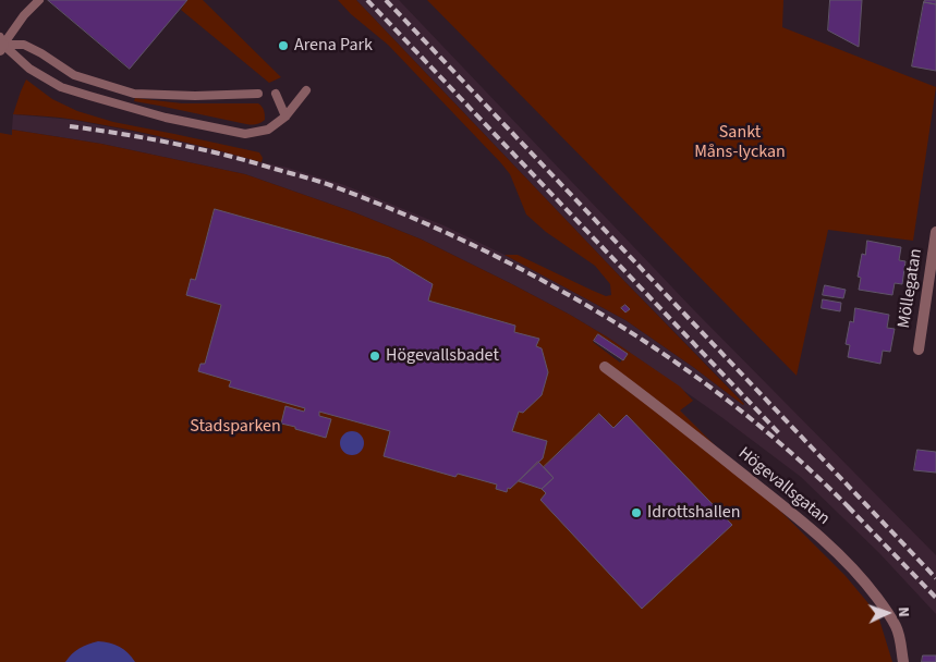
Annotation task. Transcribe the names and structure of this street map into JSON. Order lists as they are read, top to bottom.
{
  "streets": {
    "street": ["Möllegatan", "Högevallsgatan"]
  },
  "parks": ["Sankt Måns-lyckan", "Stadsparken"],
  "places": ["Arena Park", "Högevallsbadet", "Idrottshallen"],
  "north": "right"
}
